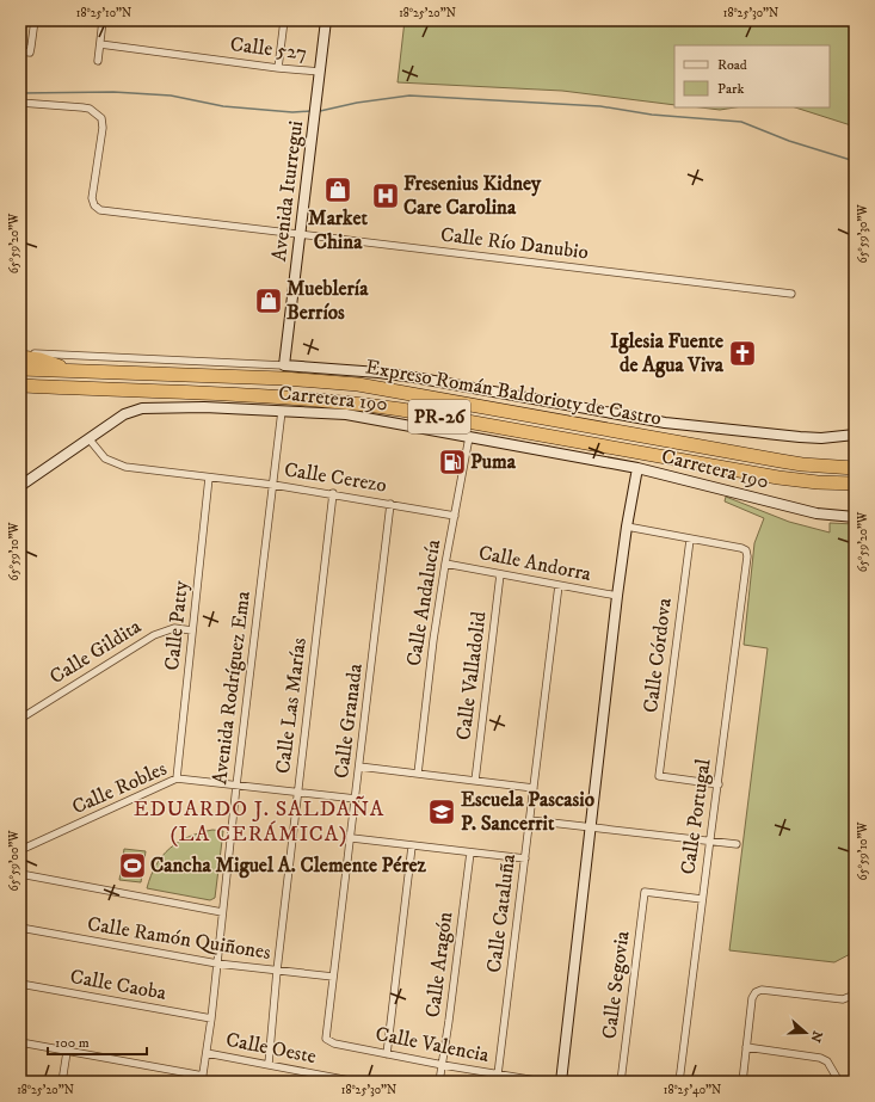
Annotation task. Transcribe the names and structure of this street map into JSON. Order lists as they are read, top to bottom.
{
  "streets": {
    "highway": ["Expreso Román Baldorioty de Castro", "PR-26"],
    "street": [
      "Calle 527",
      "Avenida Iturregui",
      "Calle Río Danubio",
      "Carretera 190",
      "Calle Cerezo",
      "Calle Andorra",
      "Calle Andalucía",
      "Calle Patty",
      "Calle Gildita",
      "Calle Córdova",
      "Calle Valladolid",
      "Avenida Rodríguez Ema",
      "Calle Las Marías",
      "Calle Granada",
      "Calle Robles",
      "Calle Portugal",
      "Calle Cataluña",
      "Calle Ramón Quiñones",
      "Calle Aragón",
      "Calle Caoba",
      "Calle Segovia",
      "Calle Valencia",
      "Calle Oeste"
    ]
  },
  "crossings": [
    ["Calle 527", "Avenida Iturregui"],
    ["Avenida Iturregui", "Calle Río Danubio"],
    ["Carretera 190", "Calle Cerezo"],
    ["Carretera 190", "Calle Andalucía"],
    ["Carretera 190", "Avenida Rodríguez Ema"],
    ["Calle Cerezo", "Calle Andalucía"],
    ["Calle Cerezo", "Calle Patty"],
    ["Calle Cerezo", "Avenida Rodríguez Ema"],
    ["Calle Cerezo", "Calle Las Marías"],
    ["Calle Cerezo", "Calle Granada"],
    ["Calle Andorra", "Calle Andalucía"],
    ["Calle Andorra", "Calle Valladolid"],
    ["Calle Andorra", "Calle Cataluña"],
    ["Calle Patty", "Calle Gildita"],
    ["Calle Patty", "Calle Robles"],
    ["Calle Córdova", "Calle Portugal"],
    ["Avenida Rodríguez Ema", "Calle Robles"],
    ["Avenida Rodríguez Ema", "Calle Ramón Quiñones"],
    ["Avenida Rodríguez Ema", "Calle Caoba"],
    ["Avenida Rodríguez Ema", "Calle Oeste"],
    ["Calle Las Marías", "Calle Robles"],
    ["Calle Las Marías", "Calle Ramón Quiñones"],
    ["Calle Las Marías", "Calle Oeste"],
    ["Calle Granada", "Calle Robles"],
    ["Calle Granada", "Calle Ramón Quiñones"],
    ["Calle Granada", "Calle Valencia"],
    ["Calle Portugal", "Calle Segovia"],
    ["Calle Cataluña", "Calle Valencia"],
    ["Calle Aragón", "Calle Valencia"]
  ],
  "districts": ["EDUARDO J. SALDAÑA (LA CERÁMICA)"],
  "places": {
    "shop": ["Market China", "Mueblería Berríos"],
    "hospital": ["Fresenius Kidney Care Carolina"],
    "church": ["Iglesia Fuente de Agua Viva"],
    "fuel station": ["Puma"],
    "school or university": ["Escuela Pascasio P. Sancerrit"],
    "sports": ["Cancha Miguel A. Clemente Pérez"]
  },
  "legend": ["Road", "Park"],
  "scale_bar": "100 m",
  "north": "right",
  "coordinates": [
    "18°25'10\"N",
    "18°25'20\"N",
    "18°25'30\"N",
    "65°59'30\"W",
    "65°59'20\"W",
    "65°59'10\"W",
    "65°59'00\"W",
    "18°25'40\"N"
  ]
}
